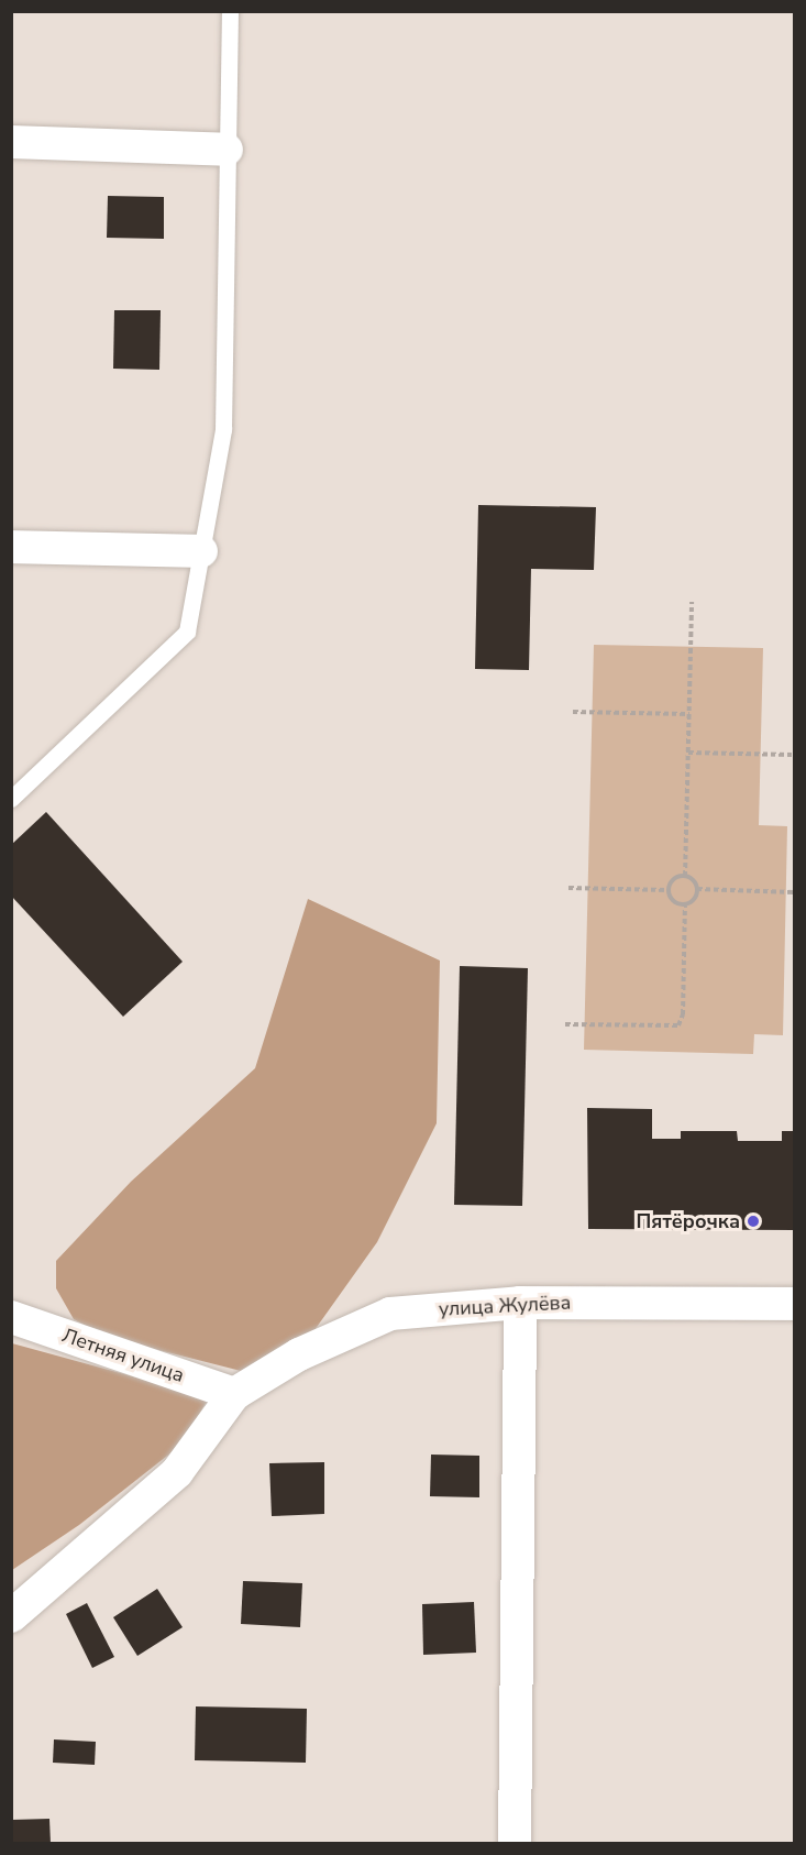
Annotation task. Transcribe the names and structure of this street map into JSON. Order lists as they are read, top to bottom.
{
  "streets": {
    "street": ["улица Жулёва", "Летняя улица"]
  },
  "crossings": [
    ["улица Жулёва", "Летняя улица"]
  ],
  "places": ["Пятёрочка"]
}
